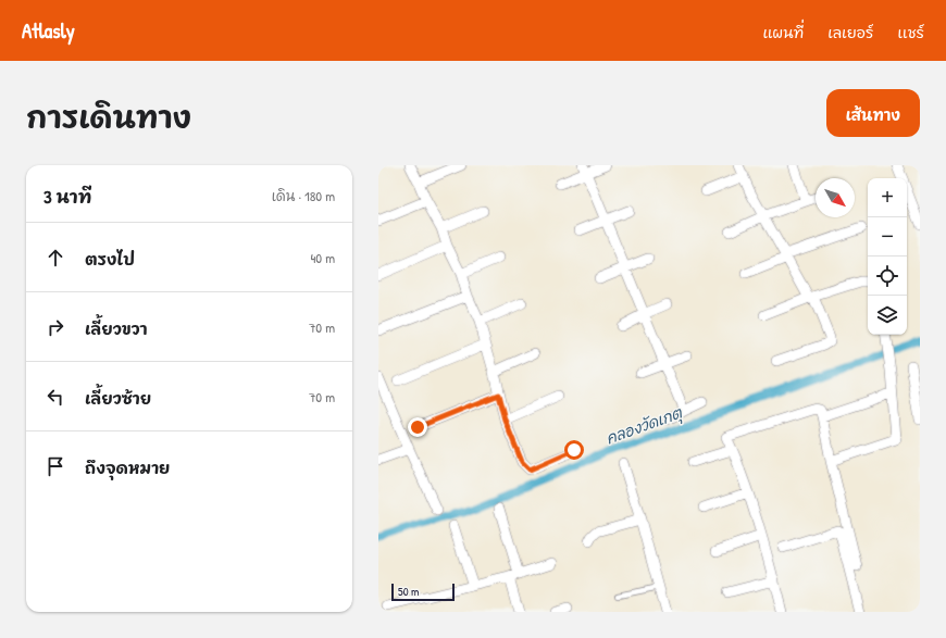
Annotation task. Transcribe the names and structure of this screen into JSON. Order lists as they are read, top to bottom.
{
  "water": ["คลองวัดเกตุ"],
  "scale_bar": "50 m",
  "north": "bottom right",
  "page": {
    "header": "Atlasly",
    "nav": ["แผนที่", "เลเยอร์", "แชร์"],
    "title": "การเดินทาง",
    "buttons": "เส้นทาง",
    "heading": ["3 นาที", "เดิน · 180 m"],
    "map_buttons": ["+", "−"],
    "list": [
      ["ตรงไป", "40 m"],
      ["เลี้ยวขวา", "70 m"],
      ["เลี้ยวซ้าย", "70 m"],
      "ถึงจุดหมาย"
    ],
    "scale": "50 m"
  }
}
